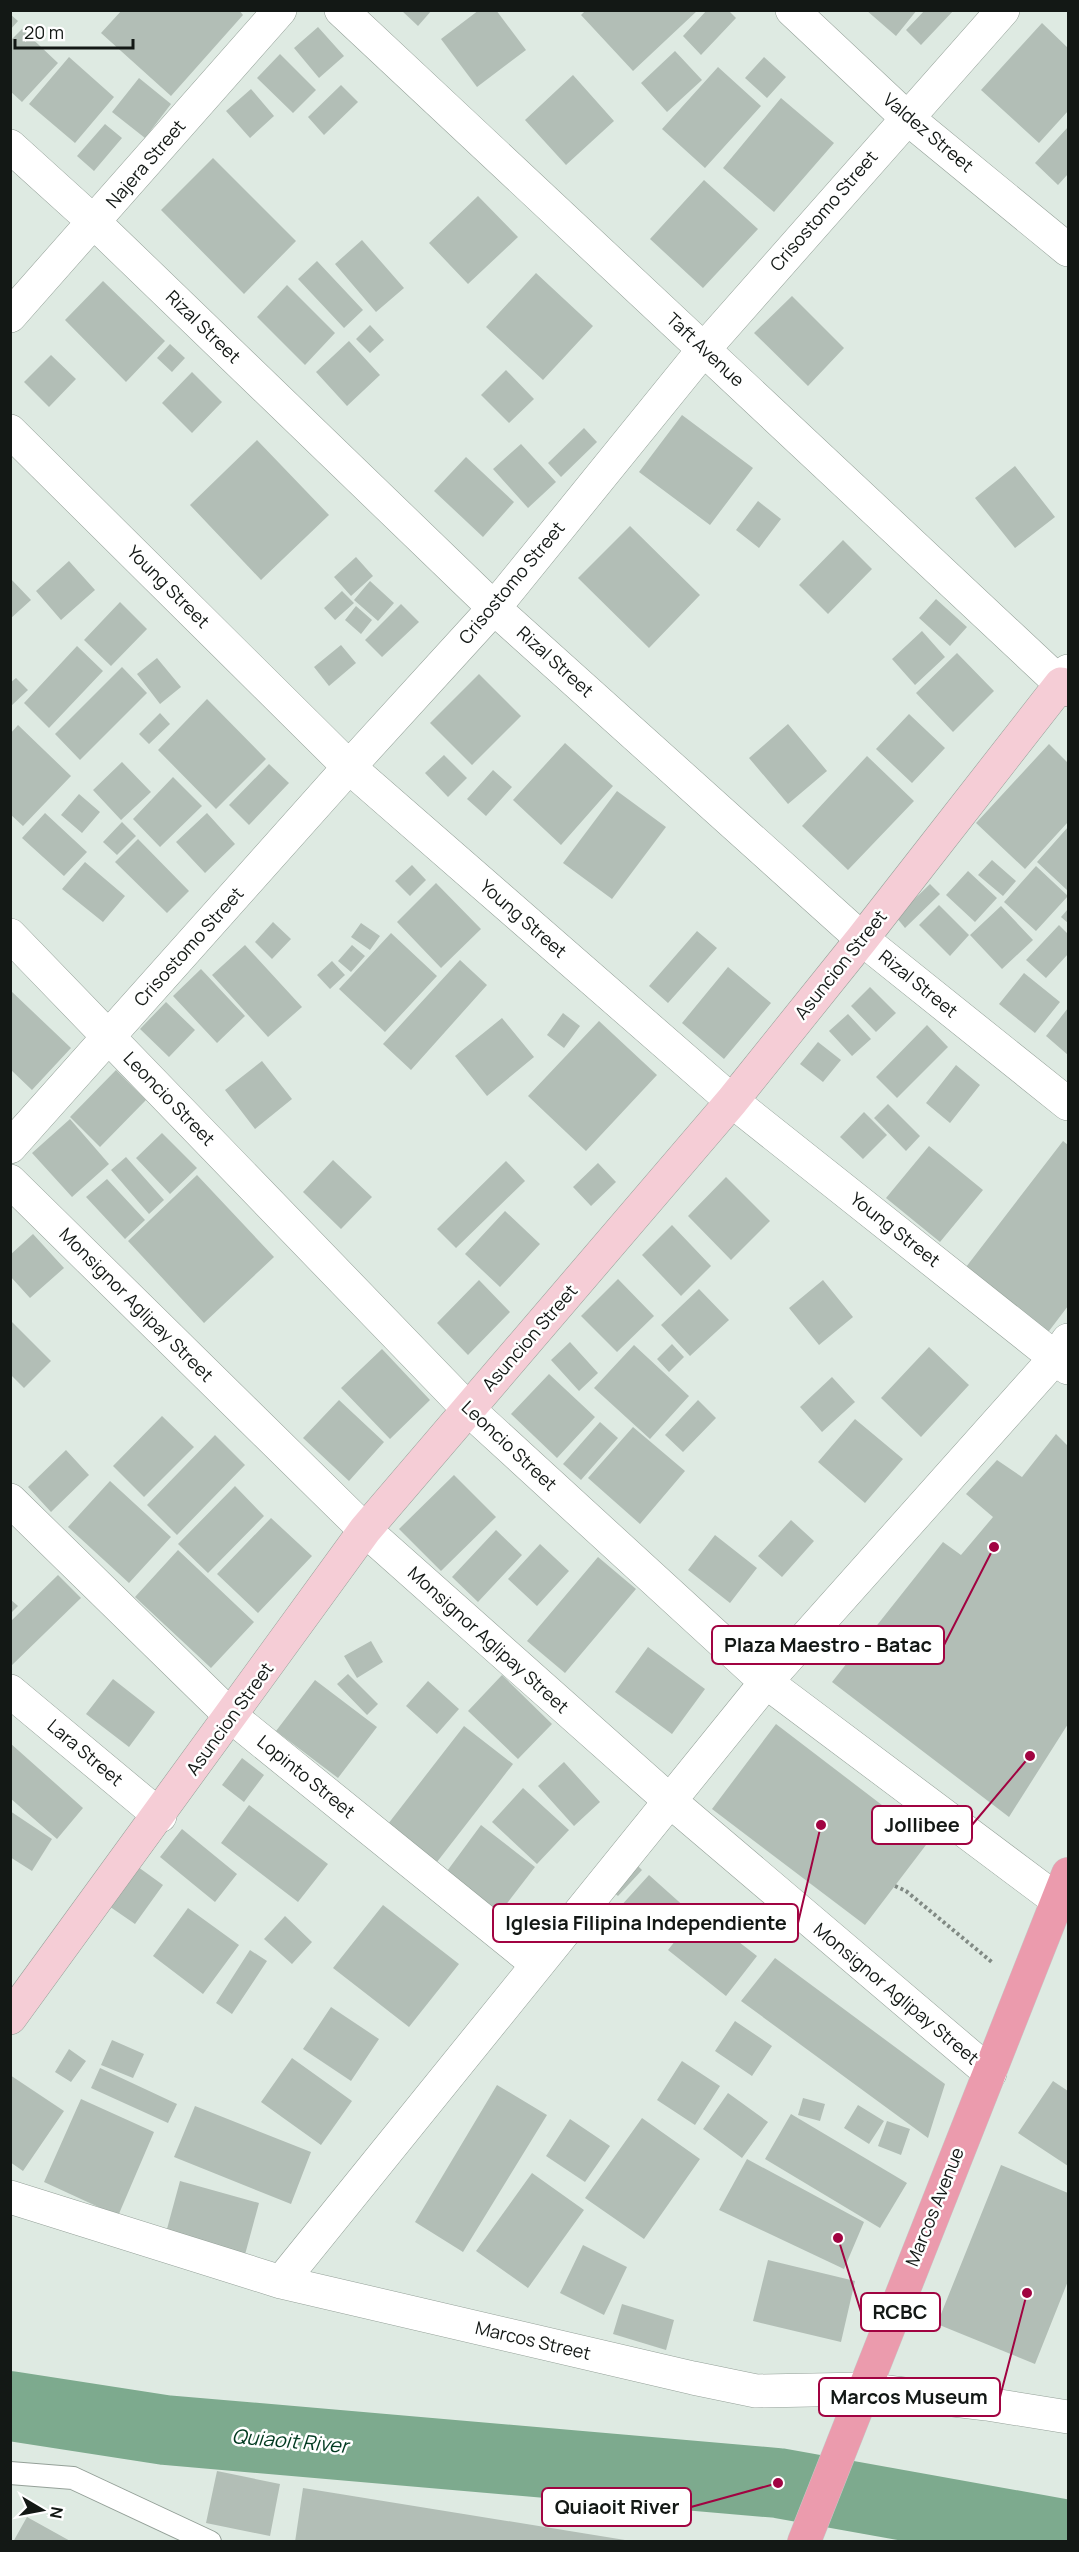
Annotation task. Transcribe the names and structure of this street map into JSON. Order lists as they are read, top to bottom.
{
  "streets": {
    "main road": ["Marcos Avenue"],
    "street": [
      "Valdez Street",
      "Najera Street",
      "Crisostomo Street",
      "Rizal Street",
      "Taft Avenue",
      "Young Street",
      "Asuncion Street",
      "Leoncio Street",
      "Monsignor Aglipay Street",
      "Lara Street",
      "Lopinto Street",
      "Marcos Street"
    ]
  },
  "crossings": [
    ["Valdez Street", "Crisostomo Street"],
    ["Najera Street", "Rizal Street"],
    ["Crisostomo Street", "Rizal Street"],
    ["Crisostomo Street", "Taft Avenue"],
    ["Crisostomo Street", "Young Street"],
    ["Crisostomo Street", "Leoncio Street"],
    ["Rizal Street", "Asuncion Street"],
    ["Taft Avenue", "Asuncion Street"],
    ["Young Street", "Asuncion Street"],
    ["Asuncion Street", "Leoncio Street"],
    ["Asuncion Street", "Monsignor Aglipay Street"],
    ["Asuncion Street", "Lara Street"],
    ["Asuncion Street", "Lopinto Street"],
    ["Leoncio Street", "Marcos Avenue"],
    ["Monsignor Aglipay Street", "Marcos Avenue"],
    ["Marcos Avenue", "Marcos Street"]
  ],
  "water": ["Quiaoit River"],
  "places": [
    "Plaza Maestro - Batac",
    "Jollibee",
    "Iglesia Filipina Independiente",
    "RCBC",
    "Marcos Museum",
    "Quiaoit River"
  ],
  "scale_bar": "20 m",
  "north": "right"
}
